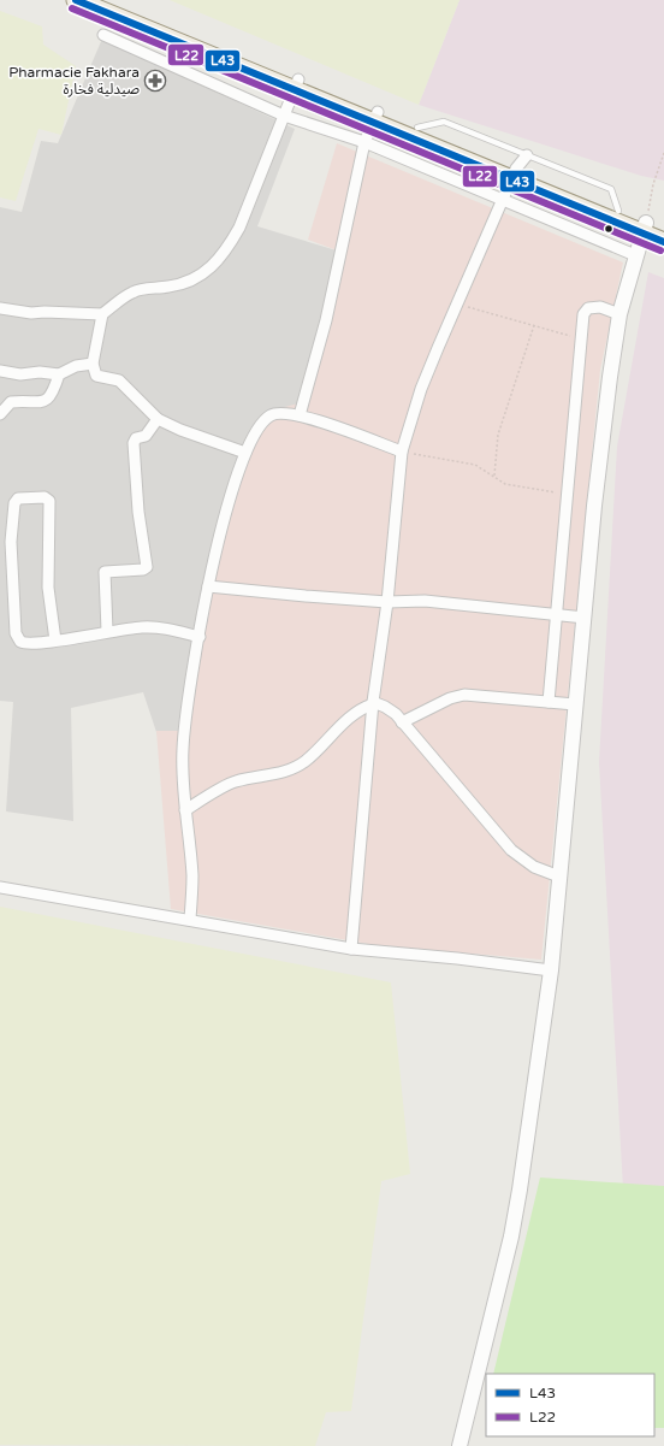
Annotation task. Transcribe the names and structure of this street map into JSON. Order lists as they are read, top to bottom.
{
  "places": {
    "pharmacy": ["Pharmacie Fakhara صيدلية فخارة"]
  },
  "lines": ["transit line L43", "transit line L22"],
  "legend": ["L43", "L22"]
}
